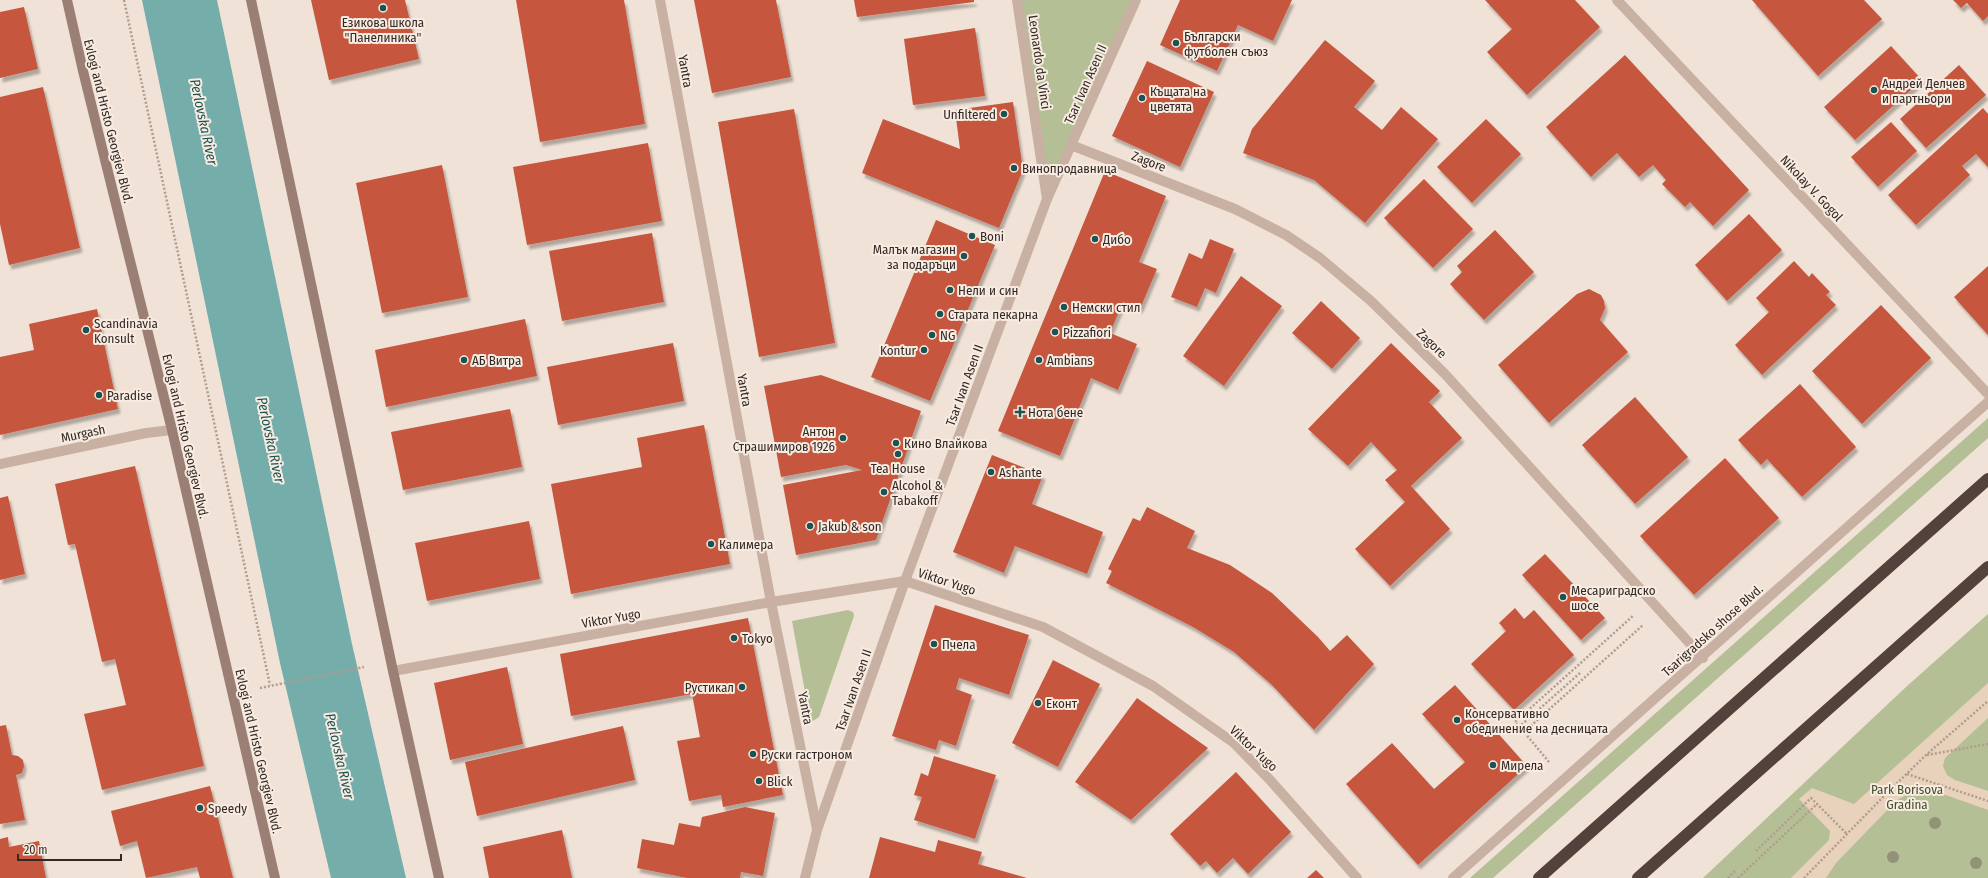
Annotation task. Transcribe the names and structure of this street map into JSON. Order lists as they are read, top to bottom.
{
  "streets": {
    "main road": ["Evlogi and Hristo Georgiev Blvd."],
    "street": [
      "Leonardo da Vinci",
      "Yantra",
      "Tsar Ivan Asen II",
      "Zagore",
      "Nikolay V. Gogol",
      "Murgash",
      "Viktor Yugo",
      "Tsarigradsko shose Blvd."
    ]
  },
  "crossings": [
    ["Leonardo da Vinci", "Tsar Ivan Asen II"],
    ["Yantra", "Tsar Ivan Asen II"],
    ["Yantra", "Viktor Yugo"],
    ["Tsar Ivan Asen II", "Zagore"],
    ["Tsar Ivan Asen II", "Viktor Yugo"],
    ["Evlogi and Hristo Georgiev Blvd.", "Murgash"],
    ["Zagore", "Tsarigradsko shose Blvd."]
  ],
  "water": ["Perlovska River"],
  "parks": ["Park Borisova Gradina"],
  "places": {
    "other": [
      "Езикова школа \"Панелиника\"",
      "Български футболен съюз",
      "Андрей Делчев и партньори",
      "Къщата на цветята",
      "Unfiltered",
      "Винопродавница",
      "Boni",
      "Дибо",
      "Малък магазин за подаръци",
      "Нели и син",
      "Немски стил",
      "Старата пекарна",
      "Scandinavia Konsult",
      "Pizzafiori",
      "NG",
      "Kontur",
      "АБ Витра",
      "Ambians",
      "Paradise",
      "Антон Страшимиров 1926",
      "Кино Влайкова",
      "Tea House",
      "Ashante",
      "Alcohol & Tabakoff",
      "Jakub & son",
      "Калимера",
      "Месариградско шосе",
      "Tokyo",
      "Пчела",
      "Рустикал",
      "Еконт",
      "Консервативно обединение на десницата",
      "Руски гастроном",
      "Мирела",
      "Blick",
      "Speedy"
    ],
    "health": ["Нота бене"]
  },
  "scale_bar": "20 m"
}
